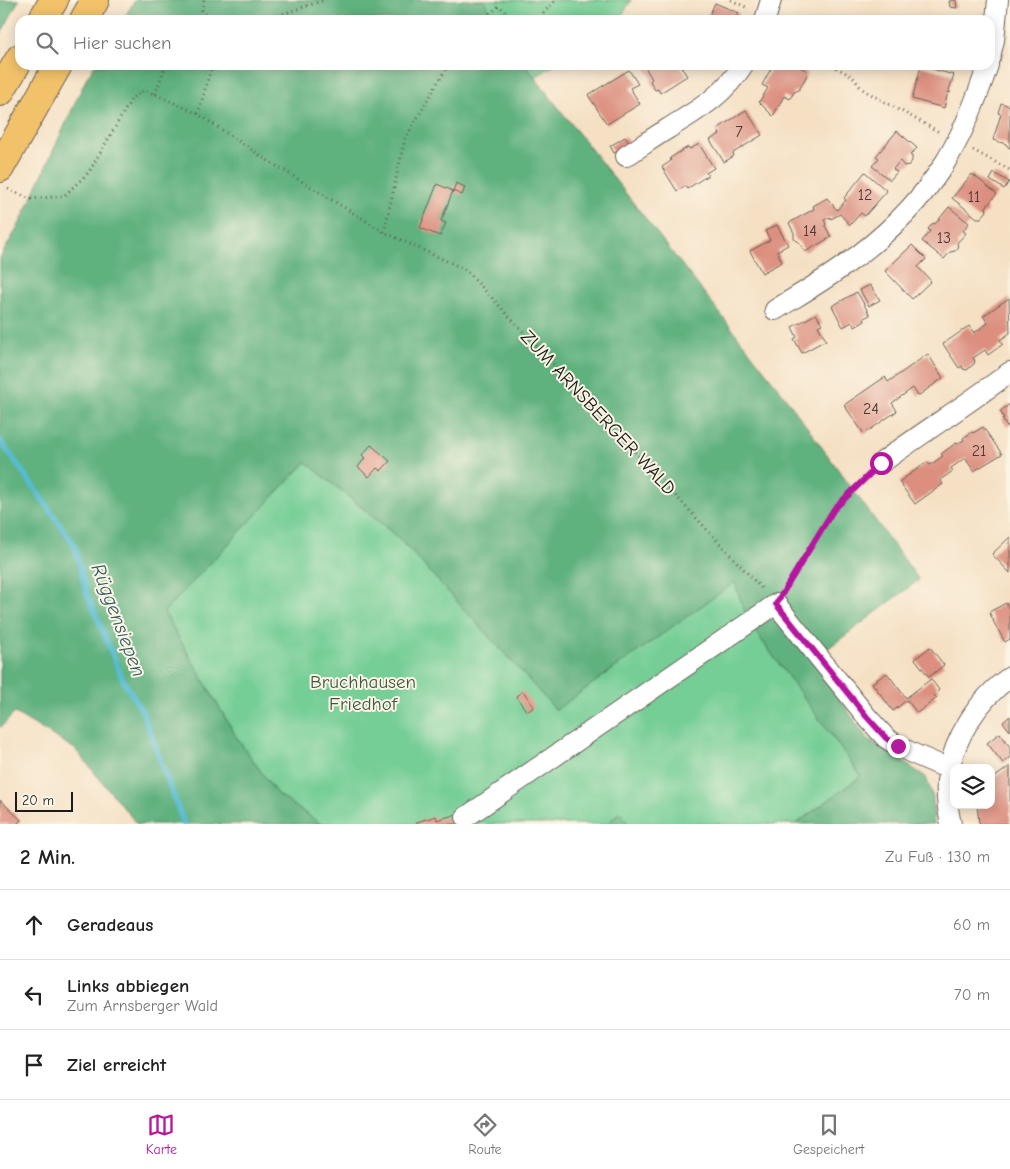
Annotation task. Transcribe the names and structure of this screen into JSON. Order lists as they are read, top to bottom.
{
  "streets": {
    "path": ["ZUM ARNSBERGER WALD"]
  },
  "water": ["Rüggensiepen"],
  "parks": ["Bruchhausen Friedhof"],
  "house_numbers": [
    "7",
    "12",
    "11",
    "14",
    "13",
    "24",
    "21"
  ],
  "scale_bar": "20 m",
  "page": {
    "search": "Hier suchen",
    "scale": "20 m",
    "heading": ["2 Min.", "Zu Fuß · 130 m"],
    "list": [
      ["Geradeaus", "60 m"],
      ["Links abbiegen", "Zum Arnsberger Wald", "70 m"],
      "Ziel erreicht"
    ],
    "nav": ["Karte", "Route", "Gespeichert"]
  }
}
